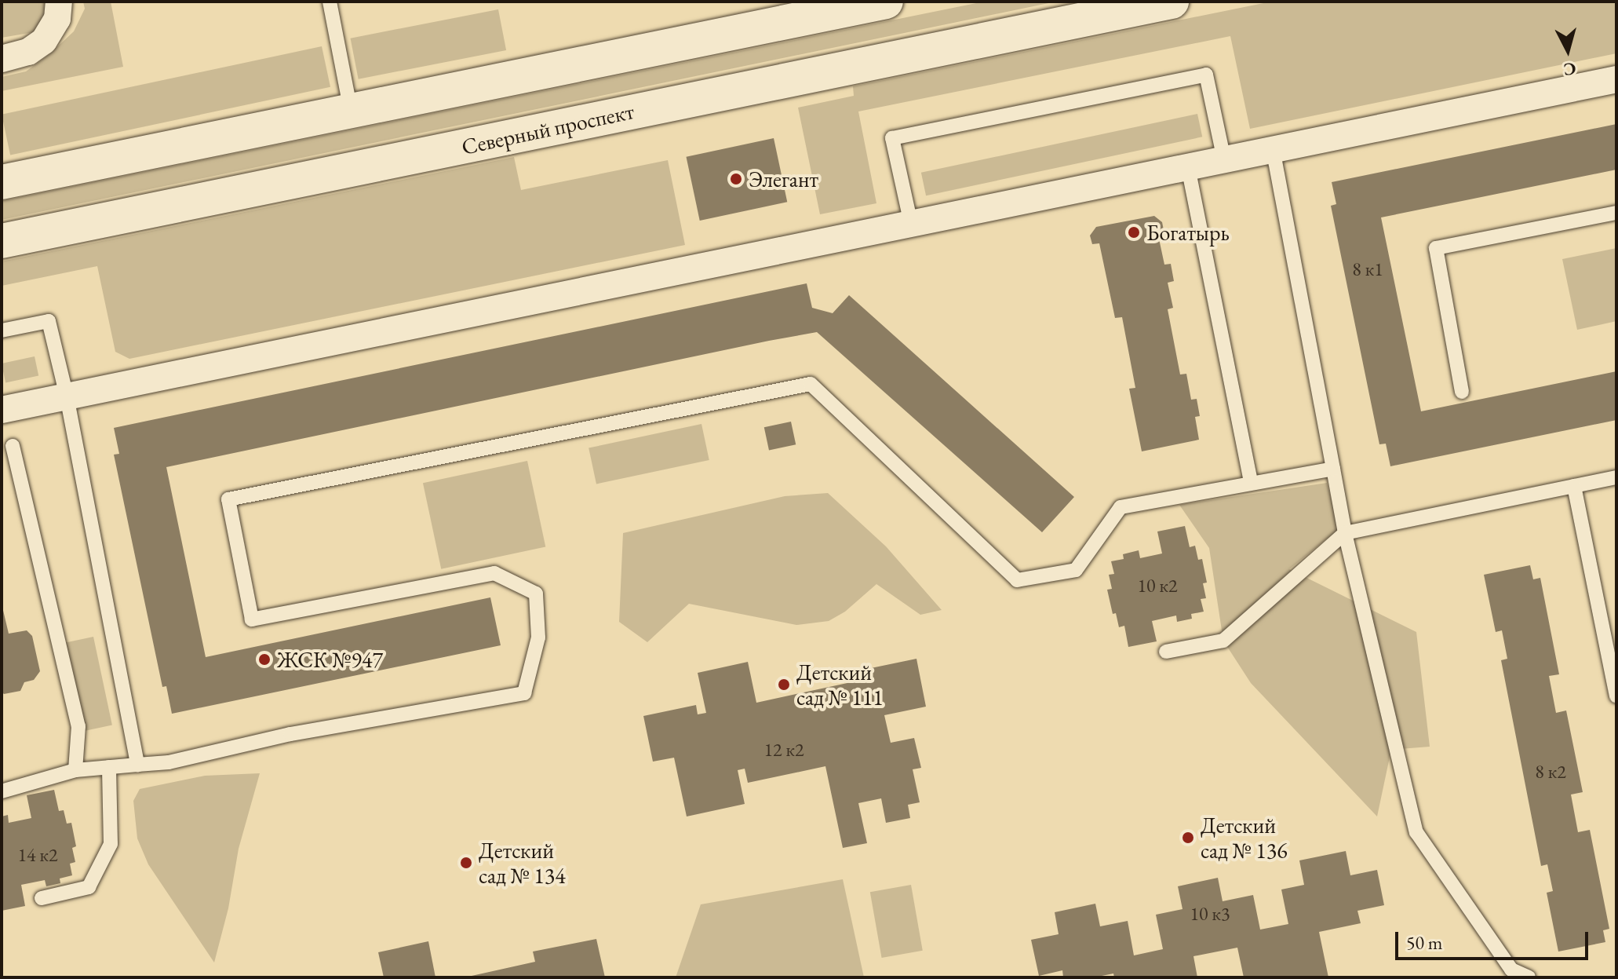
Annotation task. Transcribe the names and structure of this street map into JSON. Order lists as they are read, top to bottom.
{
  "streets": {
    "main road": ["Северный проспект"]
  },
  "places": [
    "Элегант",
    "Богатырь",
    "ЖСК №947",
    "Детский сад № 111",
    "Детский сад № 136",
    "Детский сад № 134"
  ],
  "house_numbers": [
    "8 к1",
    "10 к2",
    "12 к2",
    "8 к2",
    "14 к2",
    "10 к3"
  ],
  "scale_bar": "50 m",
  "north": "bottom"
}
